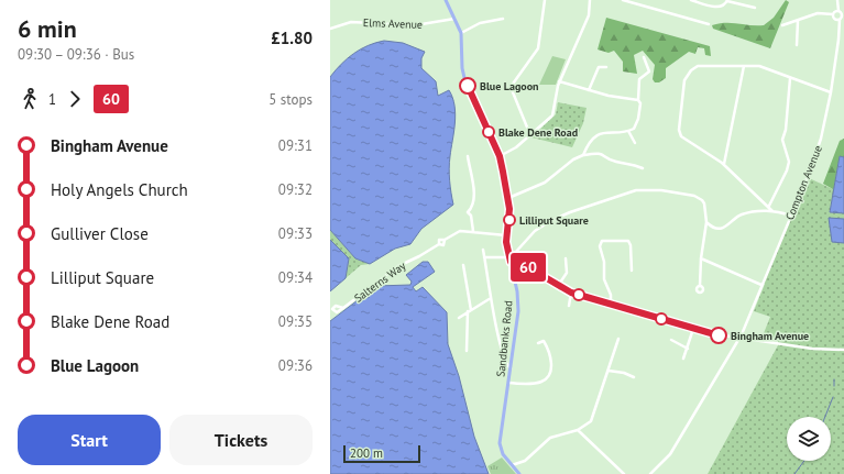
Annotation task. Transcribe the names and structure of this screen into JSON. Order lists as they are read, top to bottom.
{
  "streets": {
    "main road": ["Sandbanks Road"],
    "street": ["Elms Avenue", "Compton Avenue", "Salterns Way"]
  },
  "crossings": [
    ["Elms Avenue", "Sandbanks Road"],
    ["Salterns Way", "Sandbanks Road"]
  ],
  "places": [
    "Blue Lagoon",
    "Blake Dene Road",
    "Lilliput Square",
    "Bingham Avenue"
  ],
  "lines": ["bus line 60"],
  "scale_bar": "200 m",
  "page": {
    "heading": ["6 min", "09:30 – 09:36 · Bus", "£1.80"],
    "on_map": "60",
    "legs": ["1", "60", "5 stops"],
    "list": [
      {
        "name": "Bingham Avenue",
        "value": "09:31"
      },
      {
        "name": "Holy Angels Church",
        "value": "09:32"
      },
      {
        "name": "Gulliver Close",
        "value": "09:33"
      },
      {
        "name": "Lilliput Square",
        "value": "09:34"
      },
      {
        "name": "Blake Dene Road",
        "value": "09:35"
      },
      {
        "name": "Blue Lagoon",
        "value": "09:36"
      }
    ],
    "buttons": ["Start", "Tickets"],
    "scale": "200 m"
  }
}
